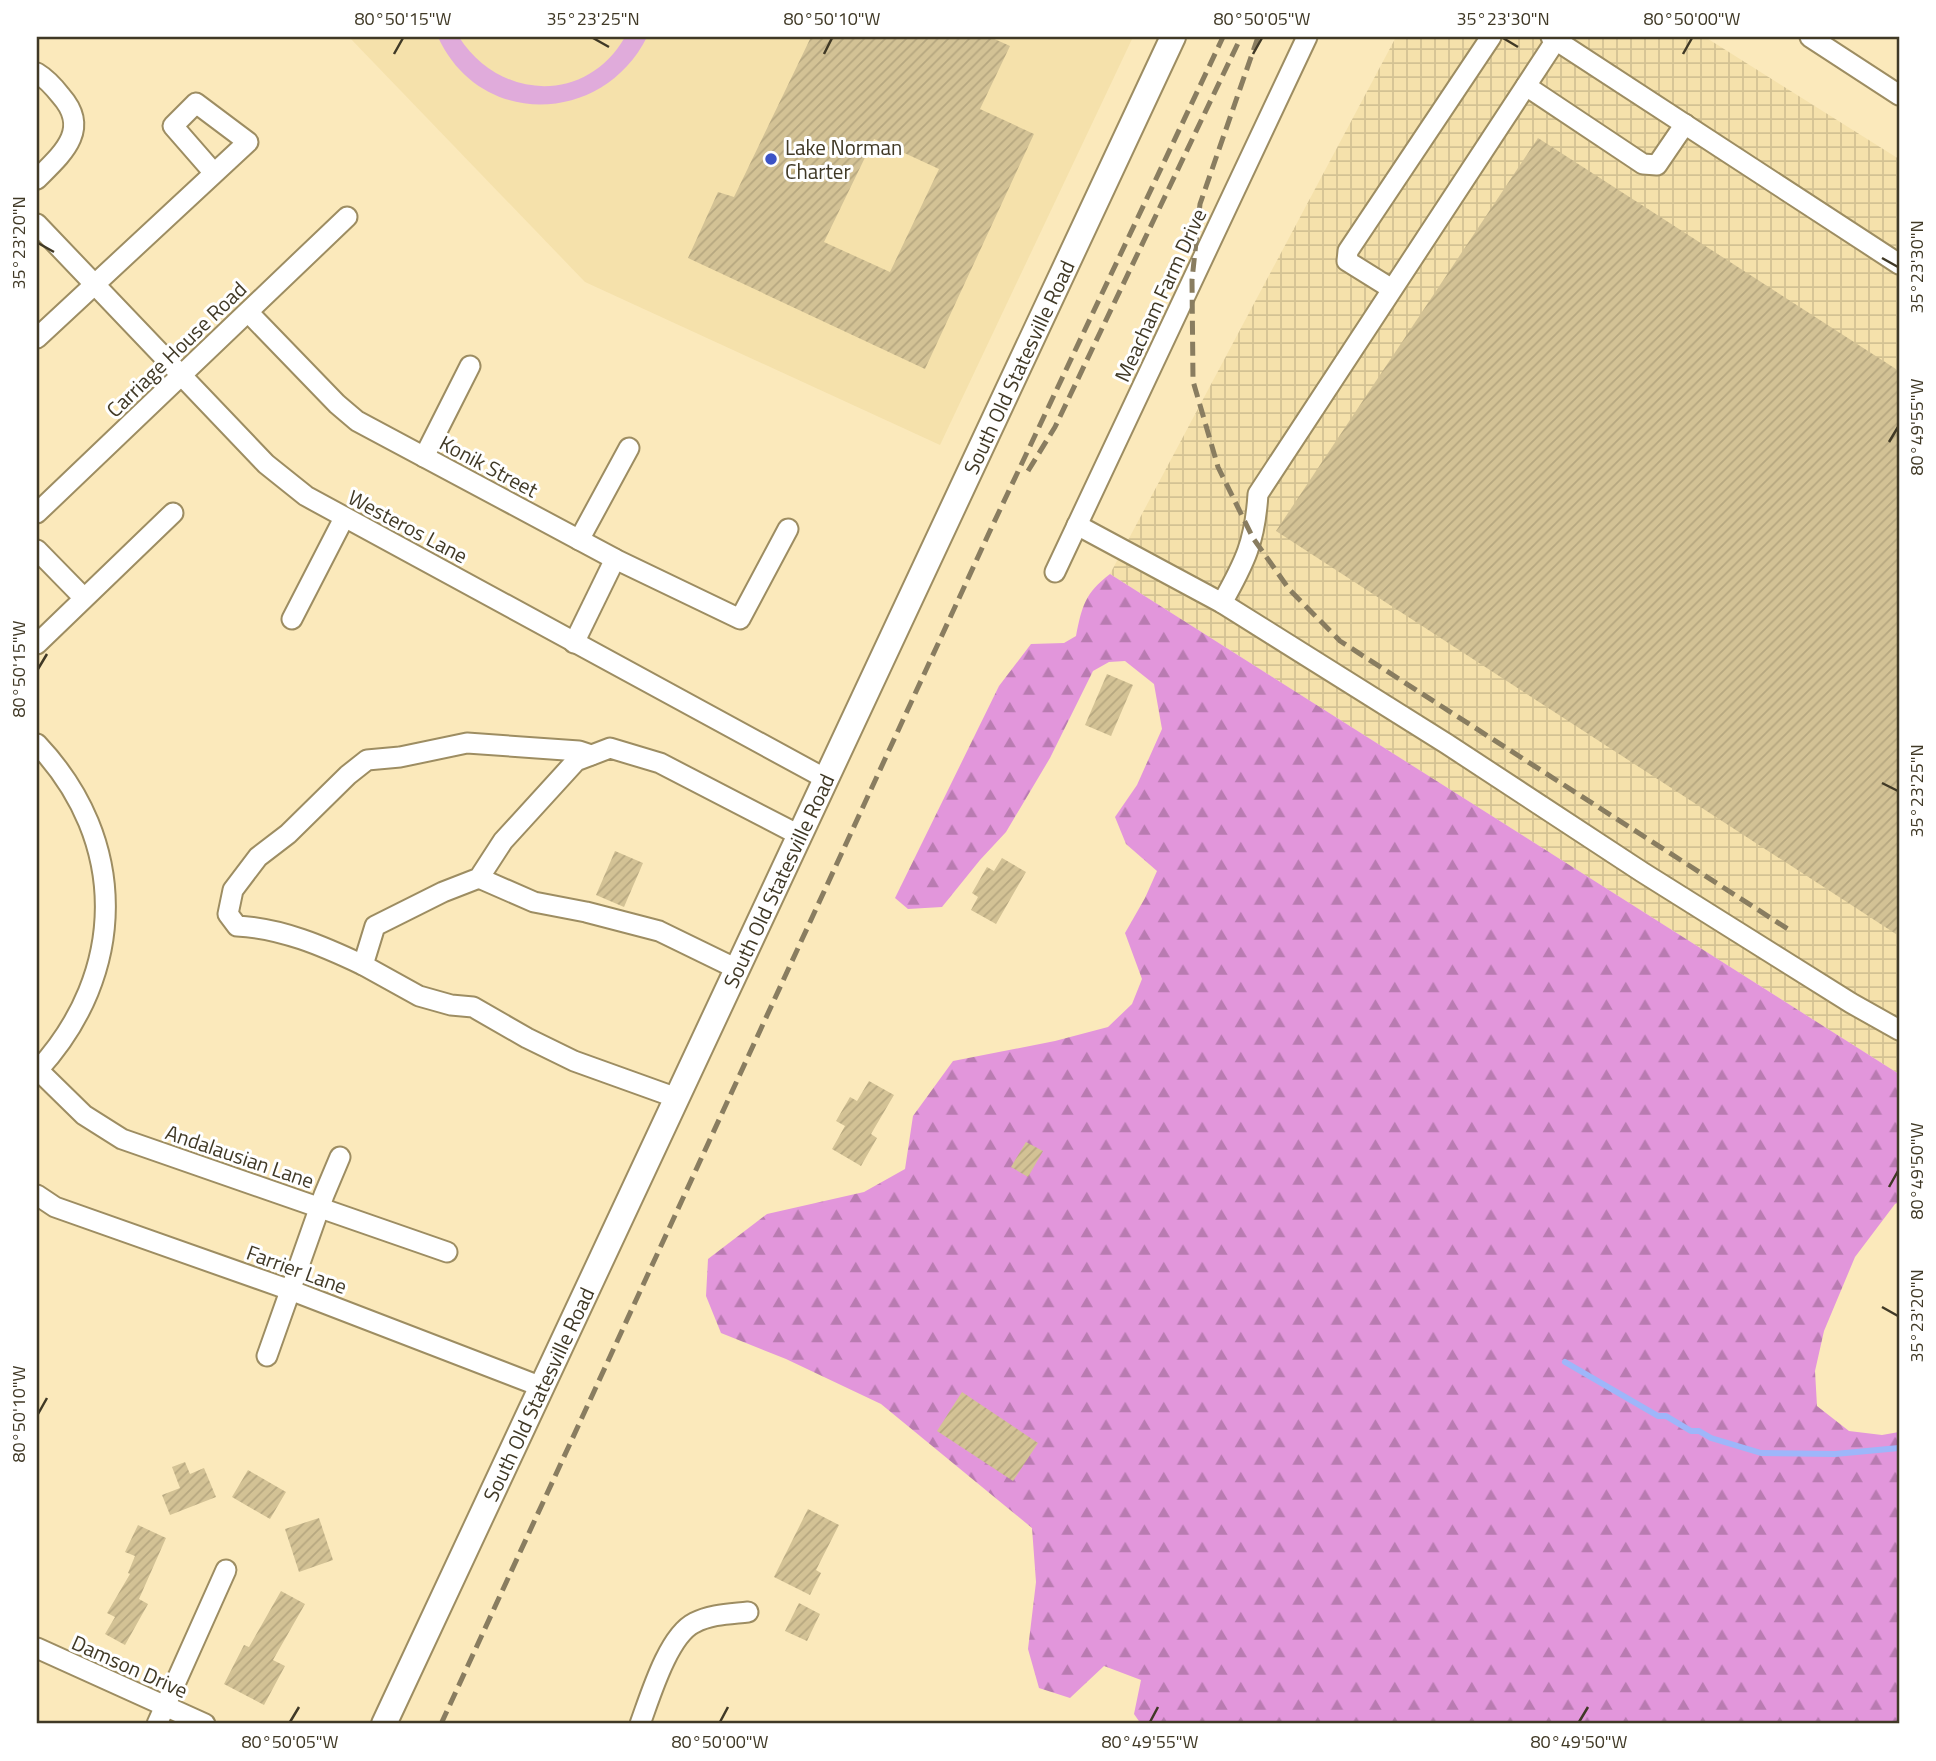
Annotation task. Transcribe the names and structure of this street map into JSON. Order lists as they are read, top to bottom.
{
  "streets": {
    "main road": ["South Old Statesville Road"],
    "street": [
      "Meacham Farm Drive",
      "Carriage House Road",
      "Konik Street",
      "Westeros Lane",
      "Andalausian Lane",
      "Farrier Lane",
      "Damson Drive"
    ]
  },
  "crossings": [
    ["Carriage House Road", "Konik Street"],
    ["Carriage House Road", "Westeros Lane"],
    ["South Old Statesville Road", "Westeros Lane"],
    ["South Old Statesville Road", "Farrier Lane"]
  ],
  "places": ["Lake Norman Charter"],
  "coordinates": [
    "80°50'15\"W",
    "35°23'25\"N",
    "80°50'10\"W",
    "80°50'05\"W",
    "35°23'30\"N",
    "80°50'00\"W",
    "35°23'20\"N",
    "80°49'55\"W",
    "80°49'50\"W"
  ]
}
